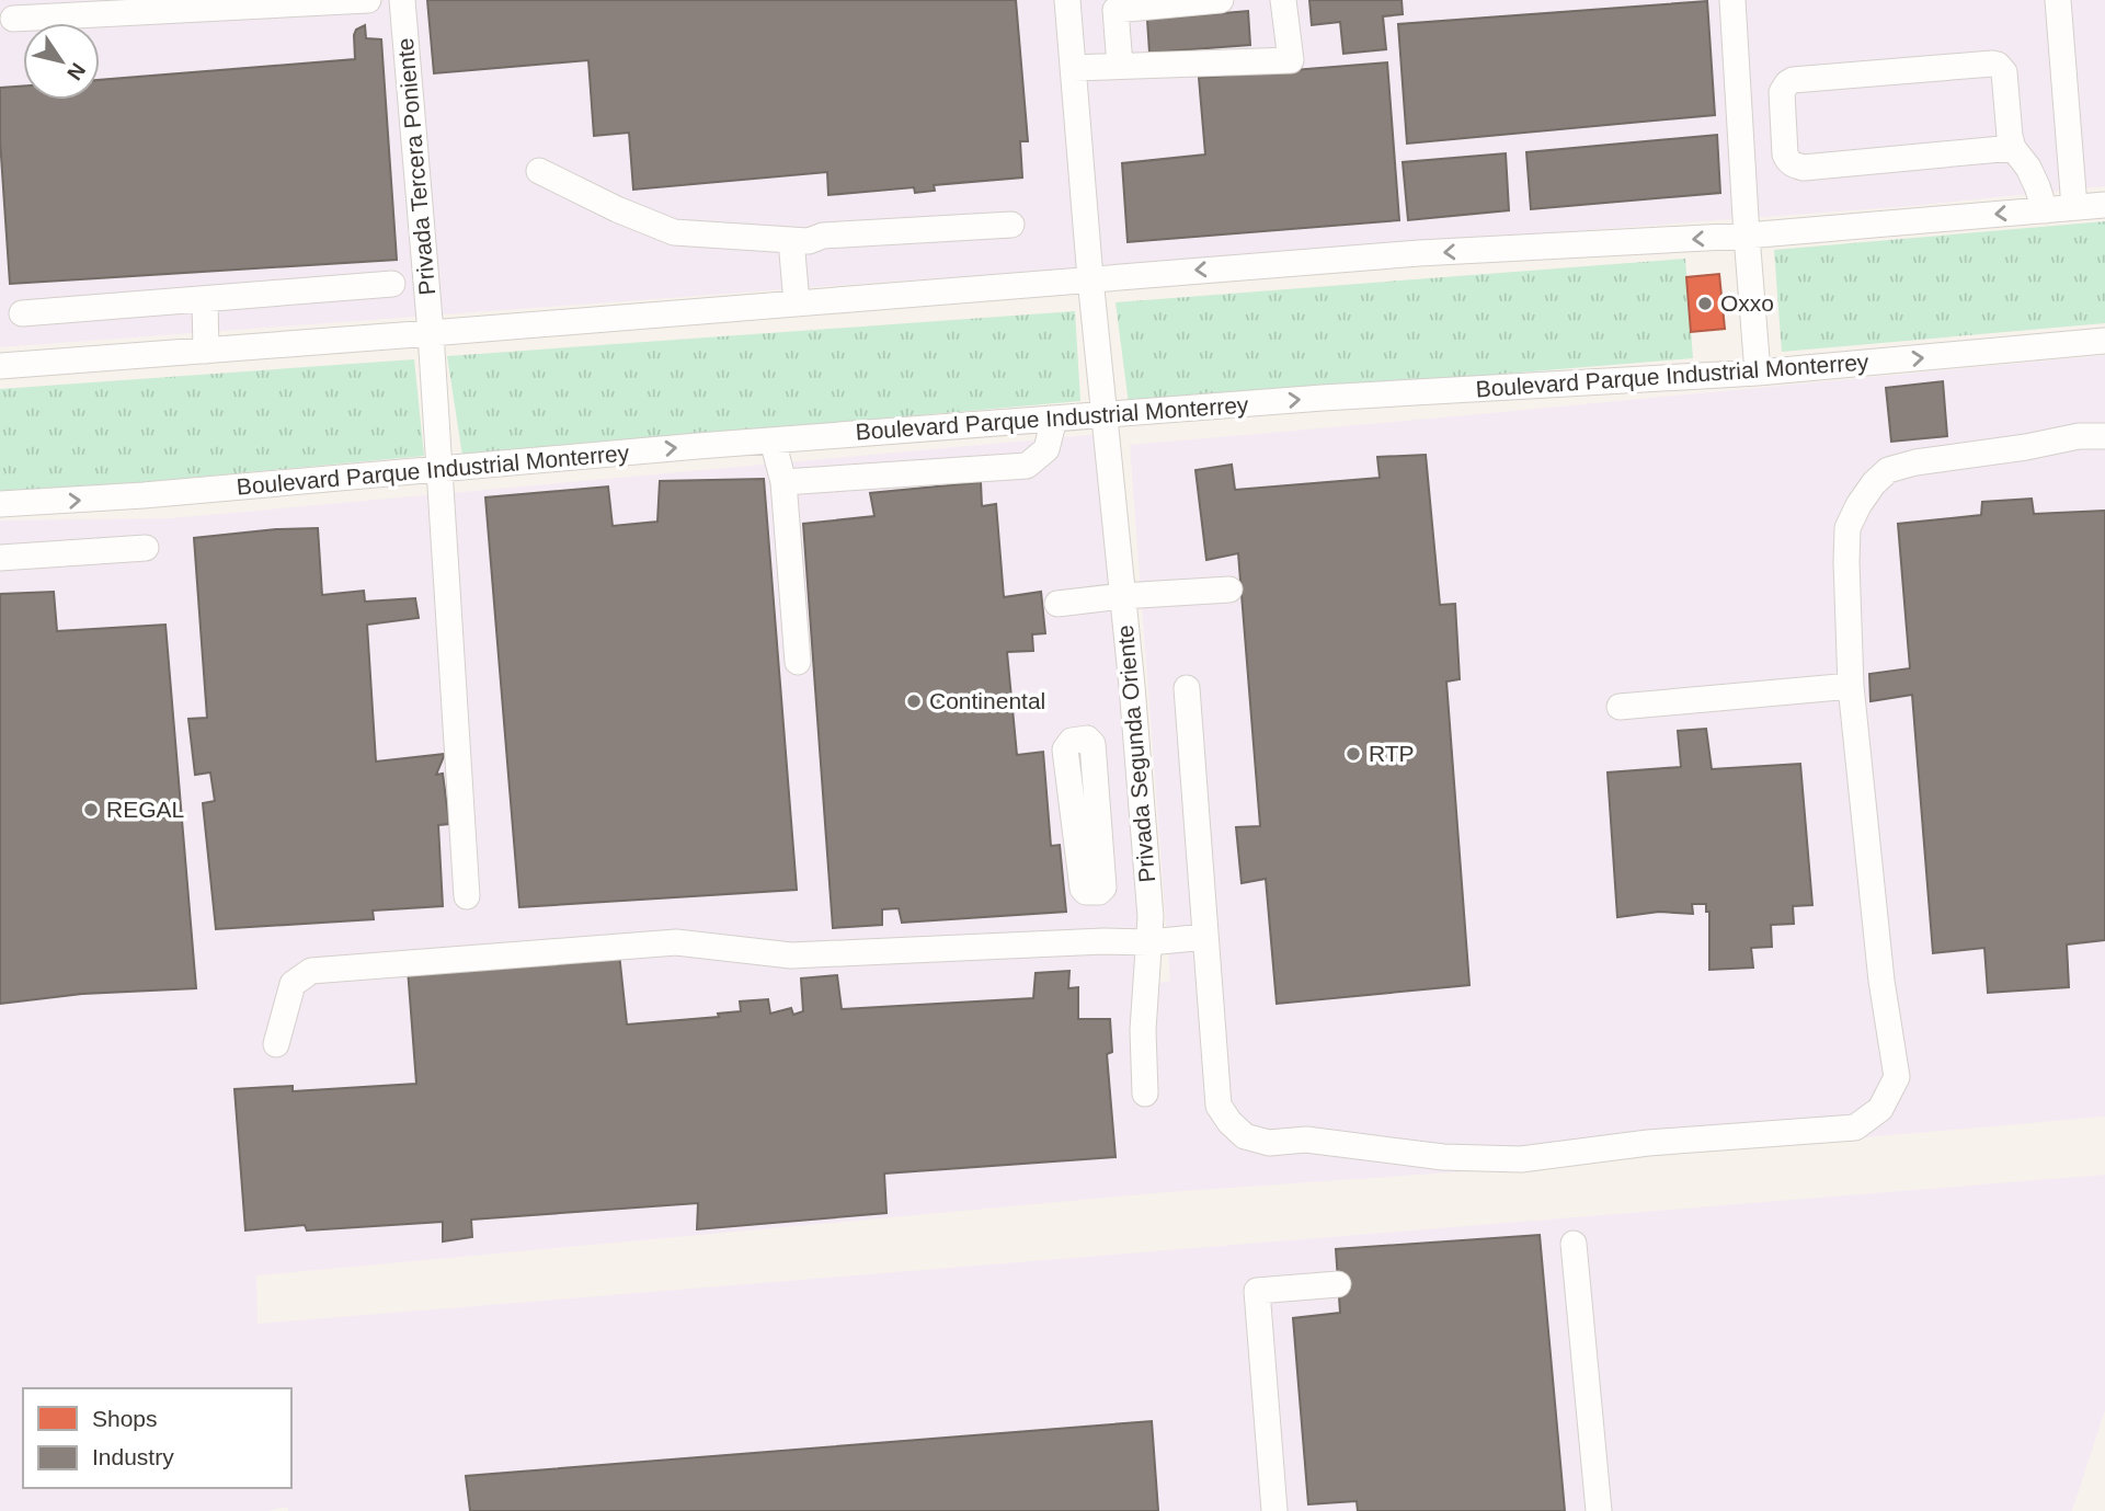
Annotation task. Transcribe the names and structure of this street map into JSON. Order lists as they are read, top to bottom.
{
  "streets": {
    "street": ["Privada Tercera Poniente", "Boulevard Parque Industrial Monterrey", "Privada Segunda Oriente"]
  },
  "crossings": [
    ["Privada Tercera Poniente", "Boulevard Parque Industrial Monterrey"],
    ["Boulevard Parque Industrial Monterrey", "Privada Segunda Oriente"]
  ],
  "places": [
    "Oxxo",
    "Continental",
    "RTP",
    "REGAL"
  ],
  "legend": ["Shops", "Industry"],
  "north": "bottom right"
}
